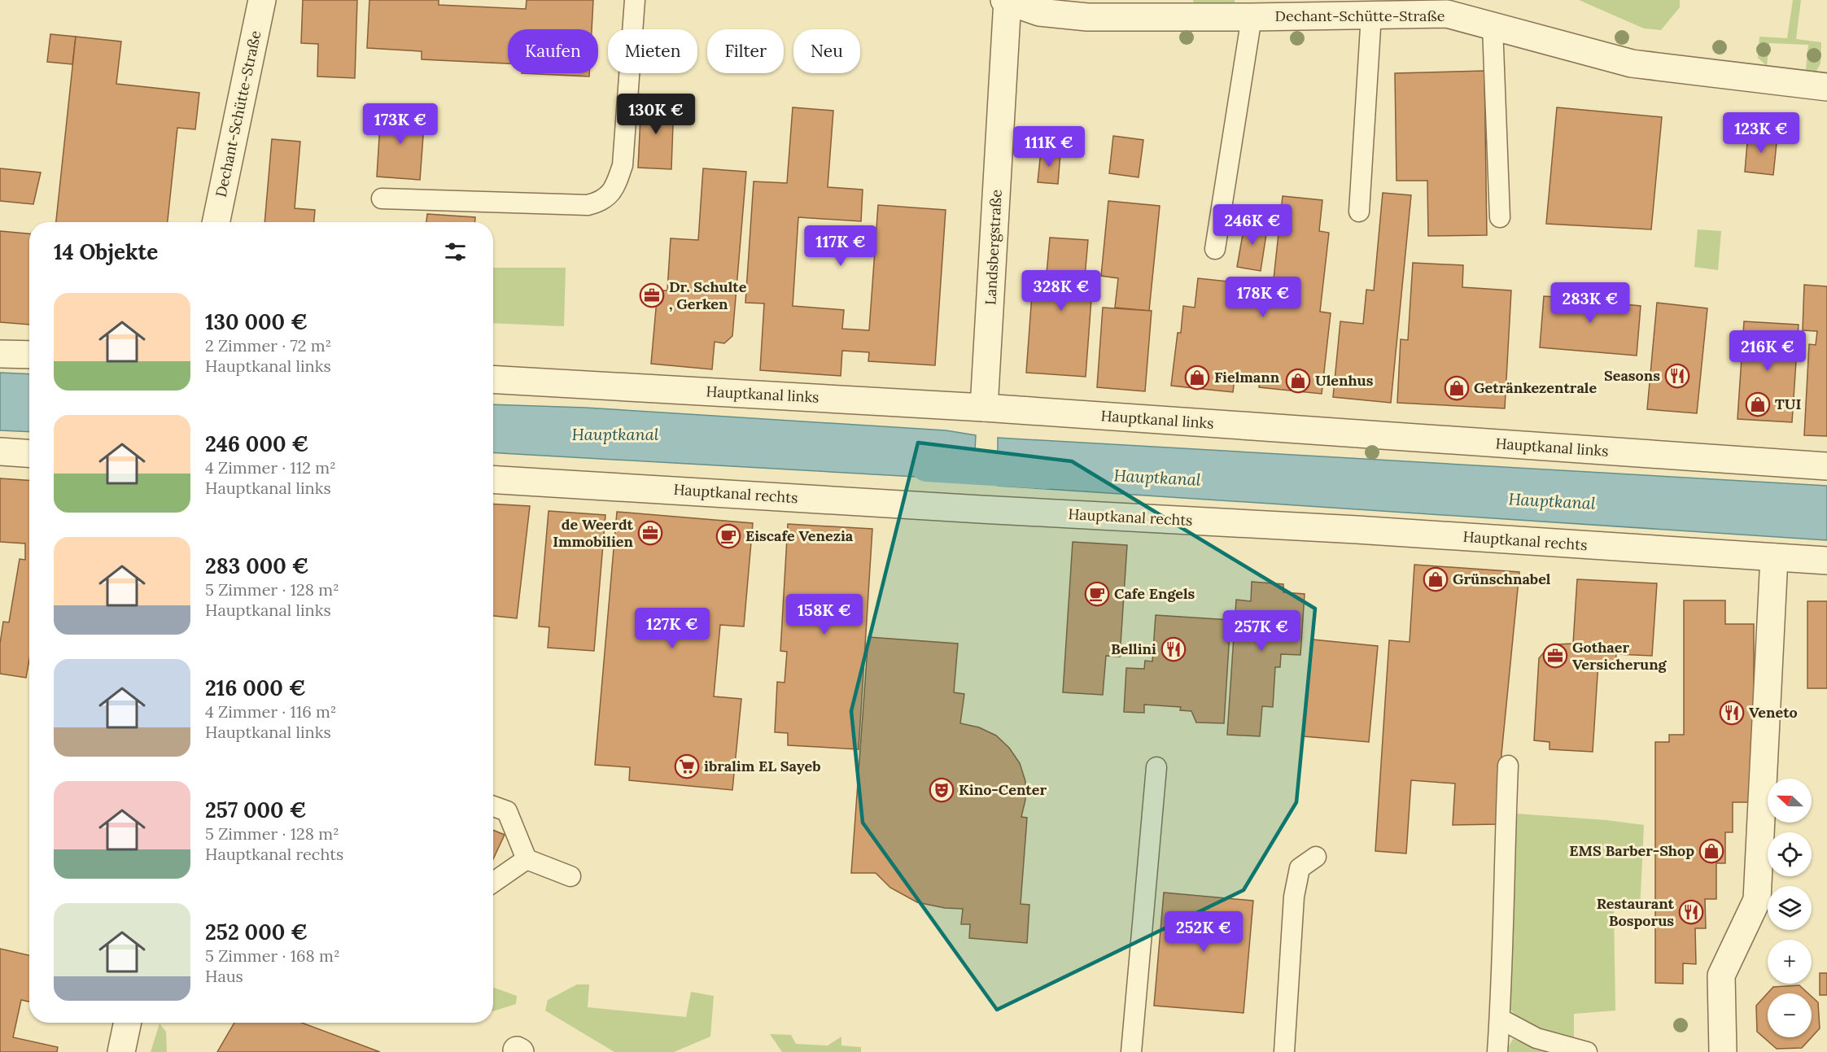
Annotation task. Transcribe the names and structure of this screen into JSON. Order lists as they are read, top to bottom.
{
  "streets": {
    "street": [
      "Dechant-Schütte-Straße",
      "Landsbergstraße",
      "Hauptkanal links",
      "Hauptkanal rechts"
    ]
  },
  "crossings": [
    ["Dechant-Schütte-Straße", "Landsbergstraße"],
    ["Landsbergstraße", "Hauptkanal links"]
  ],
  "water": ["Hauptkanal"],
  "places": {
    "office": ["Dr. Schulte , Gerken", "de Weerdt Immobilien", "Gothaer Versicherung"],
    "restaurant": [
      "Seasons",
      "Bellini",
      "Veneto",
      "Restaurant Bosporus"
    ],
    "shop": [
      "Fielmann",
      "Ulenhus",
      "Getränkezentrale",
      "TUI",
      "Grünschnabel",
      "EMS Barber-Shop"
    ],
    "cafe": ["Eiscafe Venezia", "Cafe Engels"],
    "supermarket": ["ibralim EL Sayeb"],
    "theatre": ["Kino-Center"]
  },
  "north": "left",
  "page": {
    "chip": [
      "Kaufen",
      "Mieten",
      "Filter",
      "Neu"
    ],
    "price": [
      "130K €",
      "173K €",
      "123K €",
      "111K €",
      "246K €",
      "117K €",
      "328K €",
      "178K €",
      "283K €",
      "216K €",
      "158K €",
      "127K €",
      "257K €",
      "252K €"
    ],
    "heading": "14 Objekte",
    "list": [
      {
        "name": "130 000 €",
        "note": "2 Zimmer · 72 m² · Hauptkanal links"
      },
      {
        "name": "246 000 €",
        "note": "4 Zimmer · 112 m² · Hauptkanal links"
      },
      {
        "name": "283 000 €",
        "note": "5 Zimmer · 128 m² · Hauptkanal links"
      },
      {
        "name": "216 000 €",
        "note": "4 Zimmer · 116 m² · Hauptkanal links"
      },
      {
        "name": "257 000 €",
        "note": "5 Zimmer · 128 m² · Hauptkanal rechts"
      },
      {
        "name": "252 000 €",
        "note": "5 Zimmer · 168 m² · Haus"
      }
    ],
    "map_buttons": ["+", "−"]
  }
}
